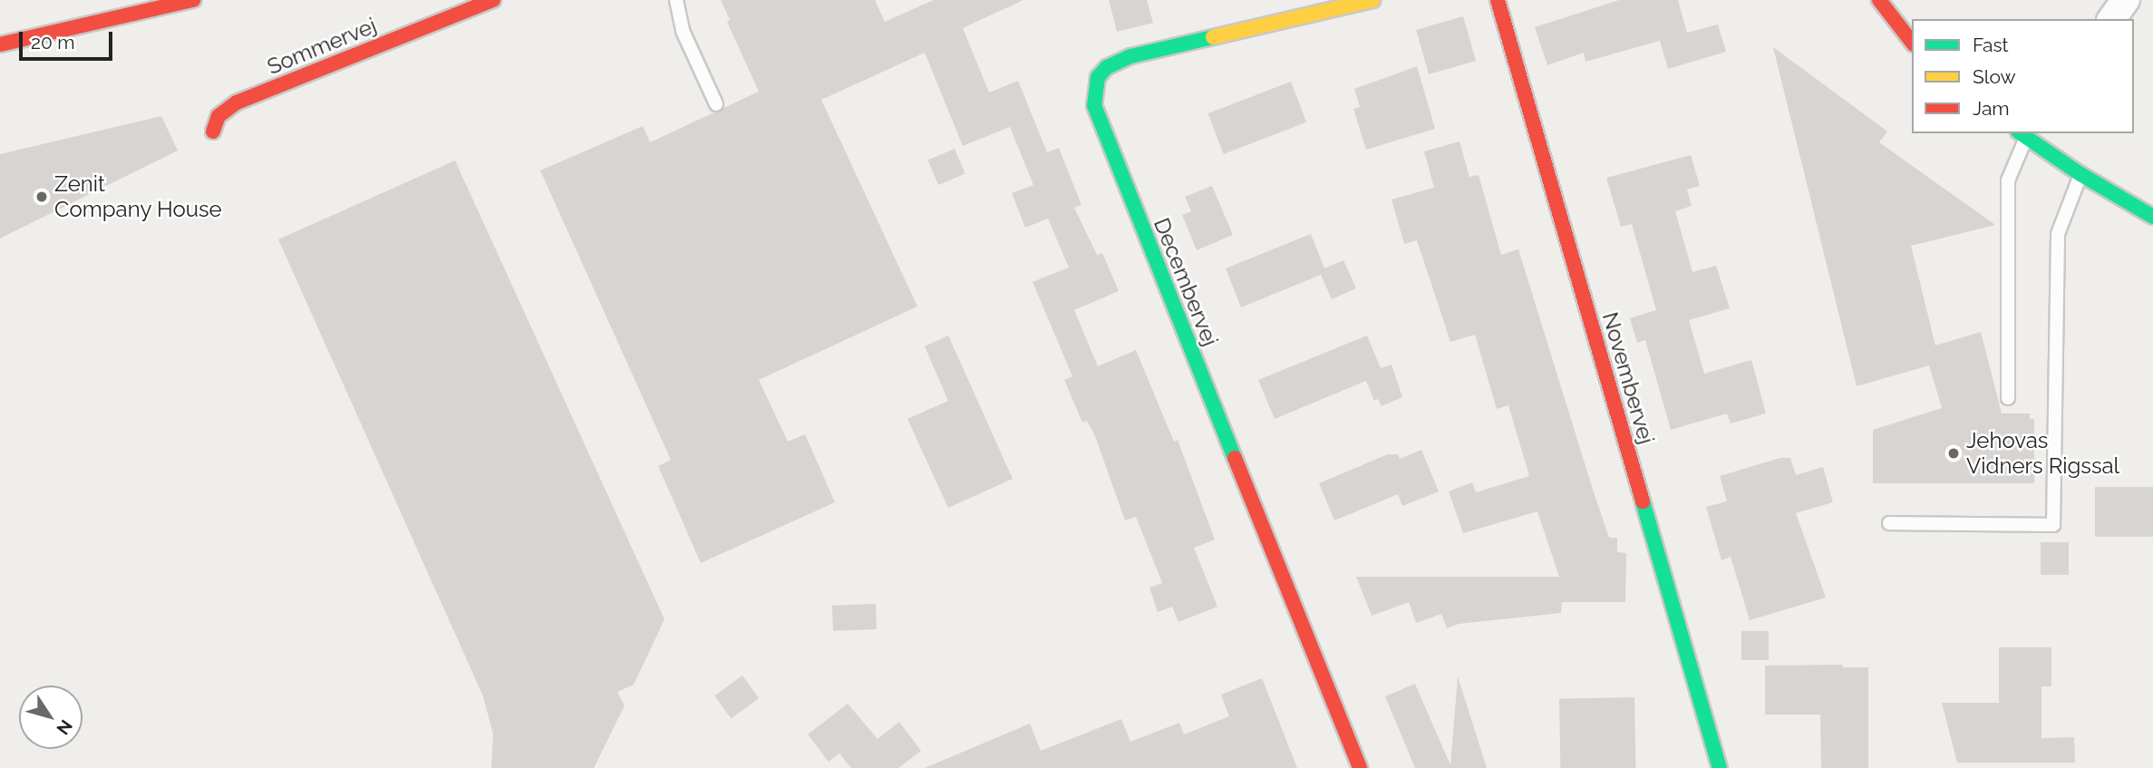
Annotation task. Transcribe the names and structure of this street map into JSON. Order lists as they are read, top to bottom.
{
  "streets": {
    "street": ["Sommervej", "Decembervej", "Novembervej"]
  },
  "places": ["Zenit Company House", "Jehovas Vidners Rigssal"],
  "legend": ["Fast", "Slow", "Jam"],
  "scale_bar": "20 m",
  "north": "bottom right"
}
